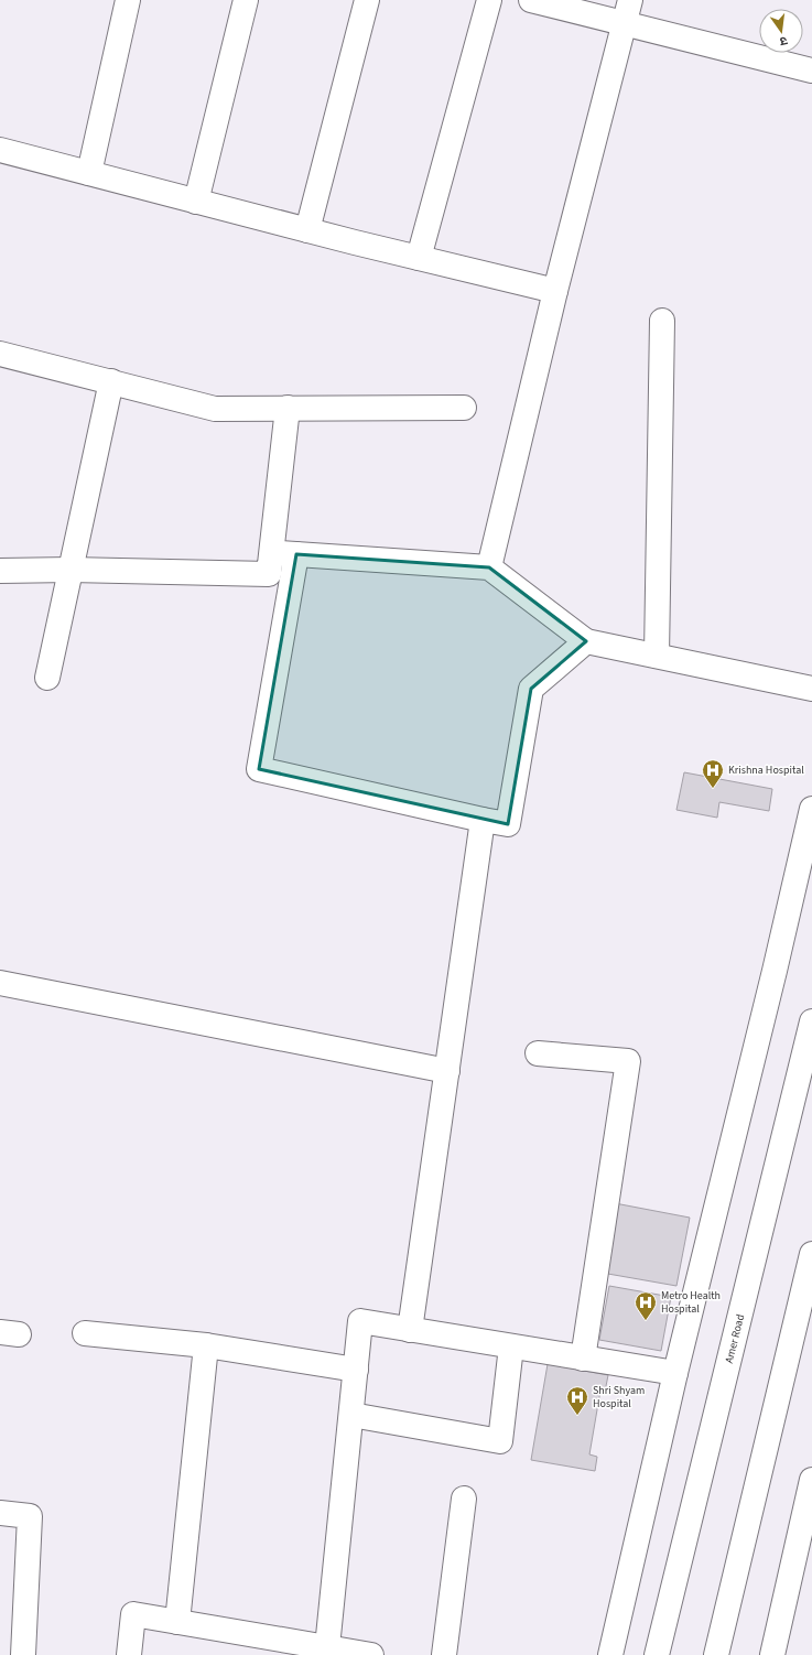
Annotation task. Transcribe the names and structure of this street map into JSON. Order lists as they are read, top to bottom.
{
  "streets": {
    "main road": ["Amer Road"]
  },
  "places": {
    "hospital": ["Krishna Hospital", "Metro Health Hospital", "Shri Shyam Hospital"]
  },
  "north": "bottom"
}
